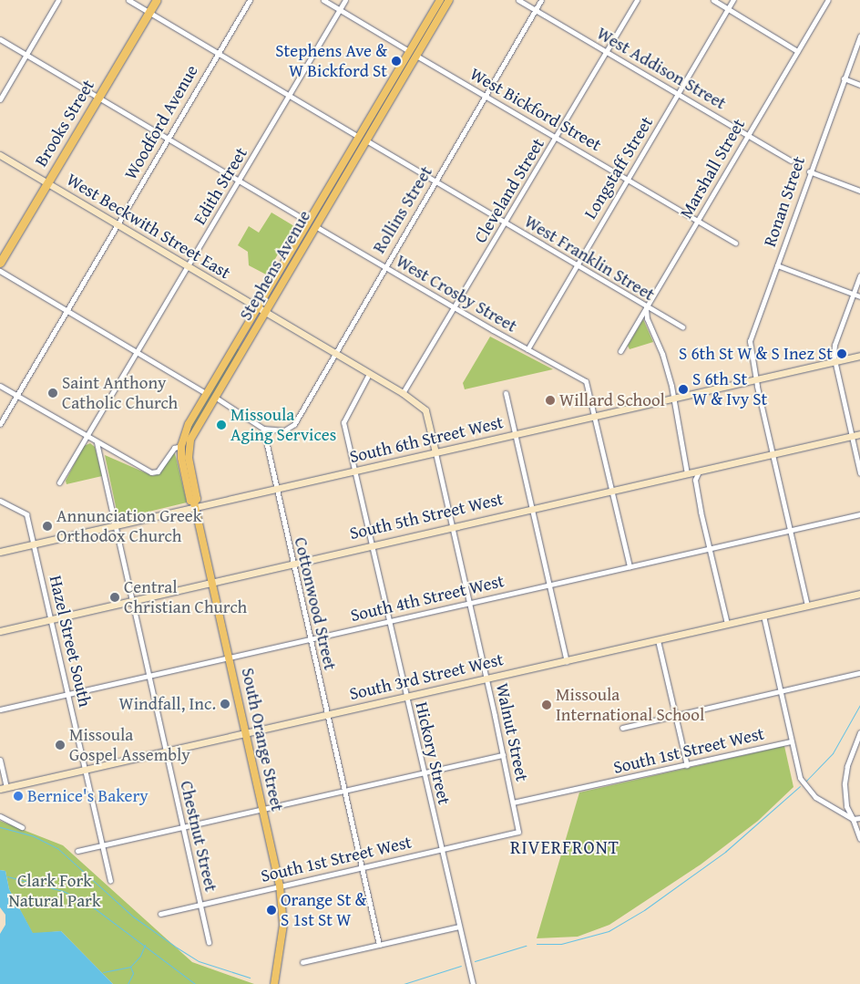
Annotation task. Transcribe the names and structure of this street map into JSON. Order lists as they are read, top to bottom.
{
  "streets": {
    "highway": ["Brooks Street"],
    "main road": ["Stephens Avenue", "South Orange Street"],
    "street": [
      "West Addison Street",
      "West Bickford Street",
      "Woodford Avenue",
      "Longstaff Street",
      "Marshall Street",
      "Edith Street",
      "Cleveland Street",
      "Ronan Street",
      "Rollins Street",
      "West Beckwith Street East",
      "West Franklin Street",
      "West Crosby Street",
      "South 6th Street West",
      "South 5th Street West",
      "South 4th Street West",
      "Cottonwood Street",
      "Hazel Street South",
      "South 3rd Street West",
      "Walnut Street",
      "South 1st Street West",
      "Hickory Street",
      "Chestnut Street"
    ]
  },
  "crossings": [
    ["West Addison Street", "Longstaff Street"],
    ["West Addison Street", "Marshall Street"],
    ["West Addison Street", "Cleveland Street"],
    ["West Addison Street", "Rollins Street"],
    ["West Bickford Street", "Longstaff Street"],
    ["West Bickford Street", "Marshall Street"],
    ["West Bickford Street", "Cleveland Street"],
    ["West Bickford Street", "Rollins Street"],
    ["West Bickford Street", "Stephens Avenue"],
    ["Woodford Avenue", "West Beckwith Street East"],
    ["Brooks Street", "West Beckwith Street East"],
    ["Longstaff Street", "West Franklin Street"],
    ["Longstaff Street", "West Crosby Street"],
    ["Marshall Street", "West Franklin Street"],
    ["Edith Street", "West Beckwith Street East"],
    ["Cleveland Street", "West Beckwith Street East"],
    ["Cleveland Street", "West Franklin Street"],
    ["Cleveland Street", "West Crosby Street"],
    ["Ronan Street", "South 6th Street West"],
    ["Ronan Street", "South 5th Street West"],
    ["Ronan Street", "South 4th Street West"],
    ["Ronan Street", "South 3rd Street West"],
    ["Rollins Street", "West Beckwith Street East"],
    ["Rollins Street", "West Franklin Street"],
    ["Rollins Street", "West Crosby Street"],
    ["Rollins Street", "Cottonwood Street"],
    ["West Beckwith Street East", "Stephens Avenue"],
    ["West Beckwith Street East", "South 6th Street West"],
    ["West Beckwith Street East", "Walnut Street"],
    ["West Beckwith Street East", "Hickory Street"],
    ["West Franklin Street", "Stephens Avenue"],
    ["Stephens Avenue", "West Crosby Street"],
    ["Stephens Avenue", "South 6th Street West"],
    ["Stephens Avenue", "South Orange Street"],
    ["West Crosby Street", "South 6th Street West"],
    ["South 6th Street West", "Cottonwood Street"],
    ["South 6th Street West", "Hazel Street South"],
    ["South 6th Street West", "Walnut Street"],
    ["South 6th Street West", "South Orange Street"],
    ["South 6th Street West", "Hickory Street"],
    ["South 6th Street West", "Chestnut Street"],
    ["South 5th Street West", "Cottonwood Street"],
    ["South 5th Street West", "Hazel Street South"],
    ["South 5th Street West", "Walnut Street"],
    ["South 5th Street West", "South Orange Street"],
    ["South 5th Street West", "Hickory Street"],
    ["South 5th Street West", "Chestnut Street"],
    ["South 4th Street West", "Cottonwood Street"],
    ["South 4th Street West", "Hazel Street South"],
    ["South 4th Street West", "Walnut Street"],
    ["South 4th Street West", "South Orange Street"],
    ["South 4th Street West", "Hickory Street"],
    ["South 4th Street West", "Chestnut Street"],
    ["Cottonwood Street", "South 3rd Street West"],
    ["Cottonwood Street", "South 1st Street West"],
    ["Hazel Street South", "South 3rd Street West"],
    ["South 3rd Street West", "Walnut Street"],
    ["South 3rd Street West", "South Orange Street"],
    ["South 3rd Street West", "Hickory Street"],
    ["South 3rd Street West", "Chestnut Street"],
    ["Walnut Street", "South 1st Street West"],
    ["South Orange Street", "South 1st Street West"],
    ["South 1st Street West", "Hickory Street"],
    ["South 1st Street West", "Chestnut Street"]
  ],
  "districts": ["RIVERFRONT"],
  "parks": ["Clark Fork Natural Park"],
  "places": [
    "Stephens Ave & W Bickford St",
    "S 6th St W & S Inez St",
    "S 6th St W & Ivy St",
    "Saint Anthony Catholic Church",
    "Willard School",
    "Missoula Aging Services",
    "Annunciation Greek Orthodox Church",
    "Central Christian Church",
    "Windfall, Inc.",
    "Missoula International School",
    "Missoula Gospel Assembly",
    "Bernice's Bakery",
    "Orange St & S 1st St W"
  ]
}
